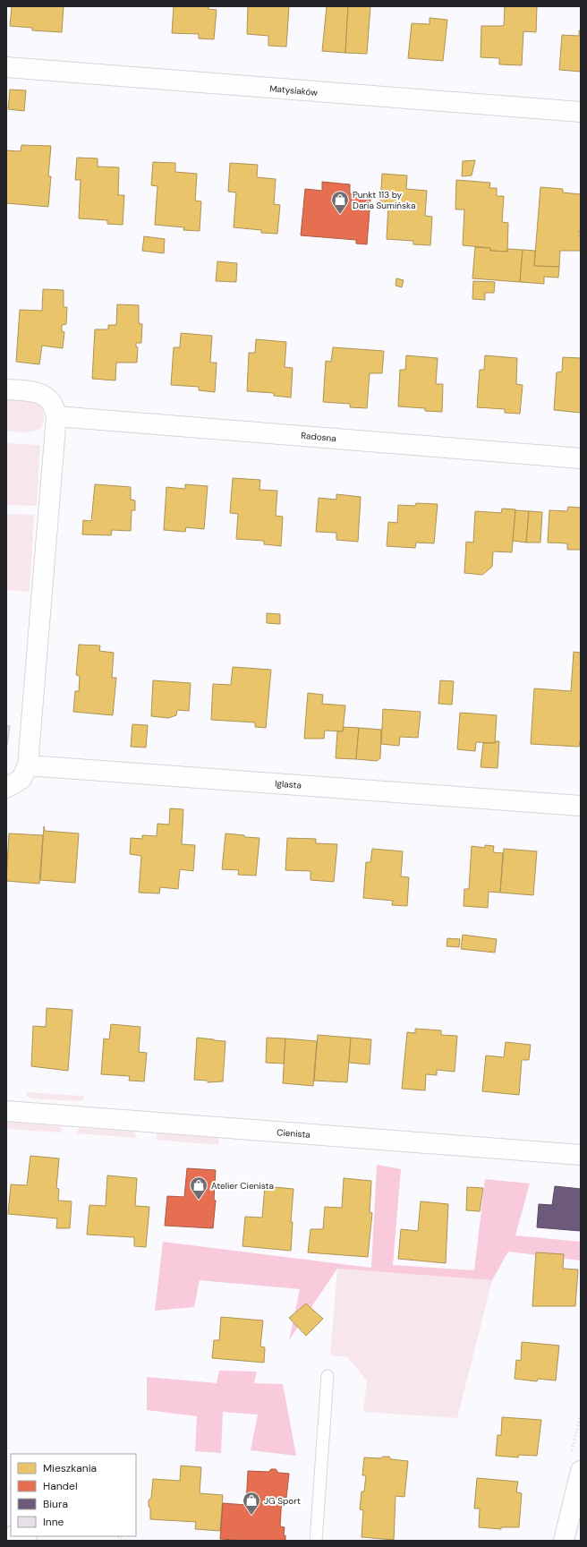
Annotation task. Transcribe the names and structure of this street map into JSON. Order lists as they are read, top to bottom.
{
  "streets": {
    "street": [
      "Matysiaków",
      "Radosna",
      "Iglasta",
      "Cienista"
    ]
  },
  "places": {
    "shop": ["Punkt 113 by Daria Sumińska", "Atelier Cienista", "JG Sport"]
  },
  "legend": [
    "Mieszkania",
    "Handel",
    "Biura",
    "Inne"
  ]
}
